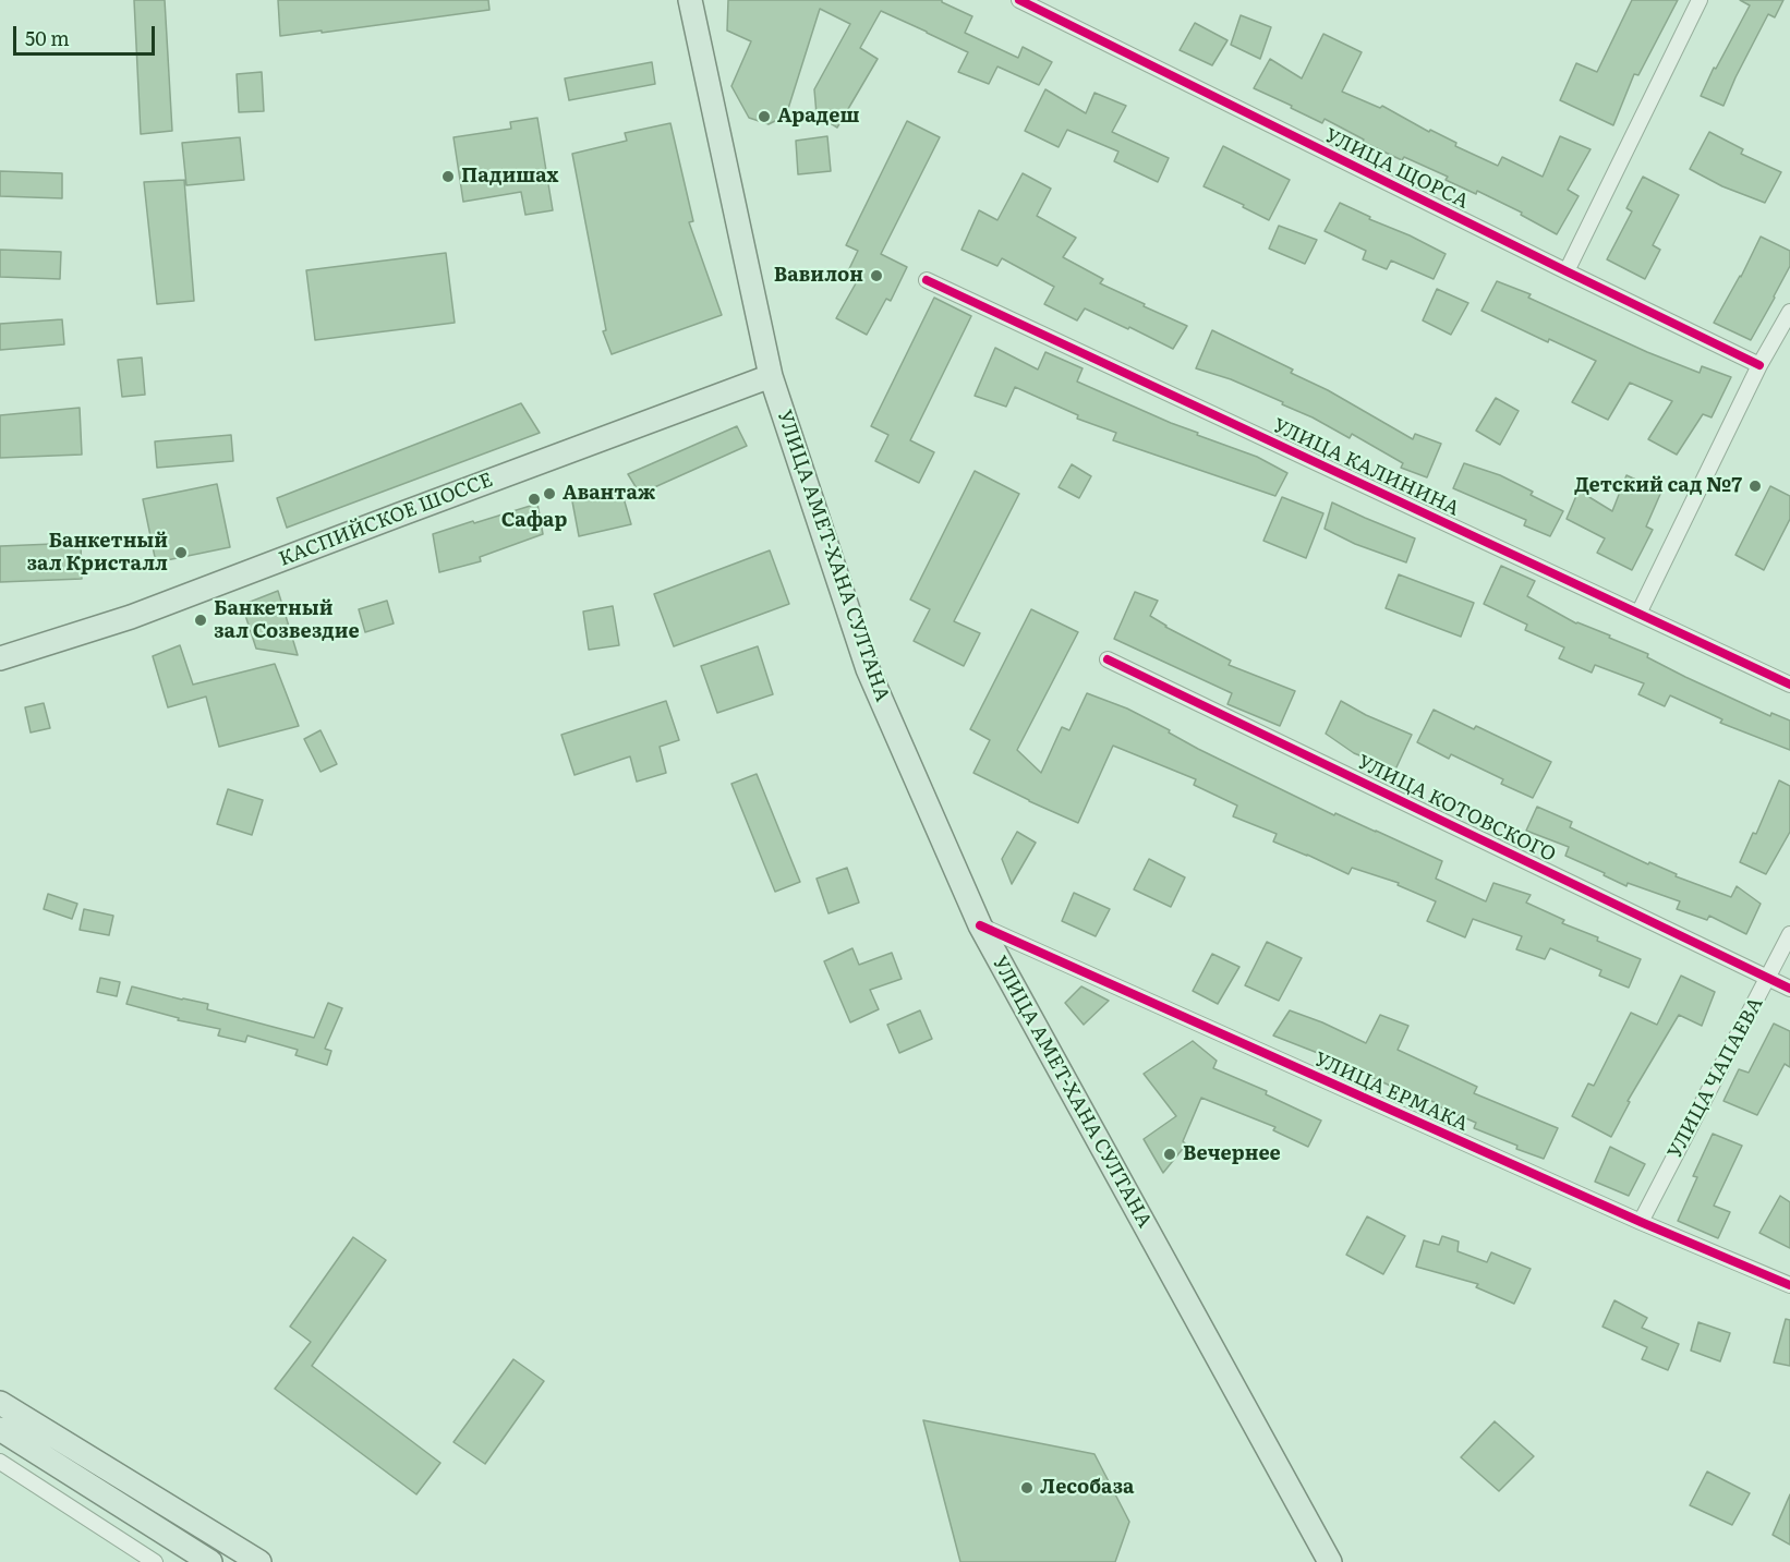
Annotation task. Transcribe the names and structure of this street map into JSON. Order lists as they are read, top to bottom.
{
  "streets": {
    "main road": ["КАСПИЙСКОЕ ШОССЕ", "УЛИЦА АМЕТ-ХАНА СУЛТАНА"],
    "street": [
      "УЛИЦА ЩОРСА",
      "УЛИЦА КАЛИНИНА",
      "УЛИЦА КОТОВСКОГО",
      "УЛИЦА ЧАПАЕВА",
      "УЛИЦА ЕРМАКА"
    ]
  },
  "crossings": [
    ["КАСПИЙСКОЕ ШОССЕ", "УЛИЦА АМЕТ-ХАНА СУЛТАНА"],
    ["УЛИЦА АМЕТ-ХАНА СУЛТАНА", "УЛИЦА ЕРМАКА"],
    ["УЛИЦА КОТОВСКОГО", "УЛИЦА ЧАПАЕВА"],
    ["УЛИЦА ЧАПАЕВА", "УЛИЦА ЕРМАКА"]
  ],
  "places": [
    "Арадеш",
    "Падишах",
    "Вавилон",
    "Детский сад №7",
    "Авантаж",
    "Сафар",
    "Банкетный зал Кристалл",
    "Банкетный зал Созвездие",
    "Вечернее",
    "Лесобаза"
  ],
  "scale_bar": "50 m"
}
